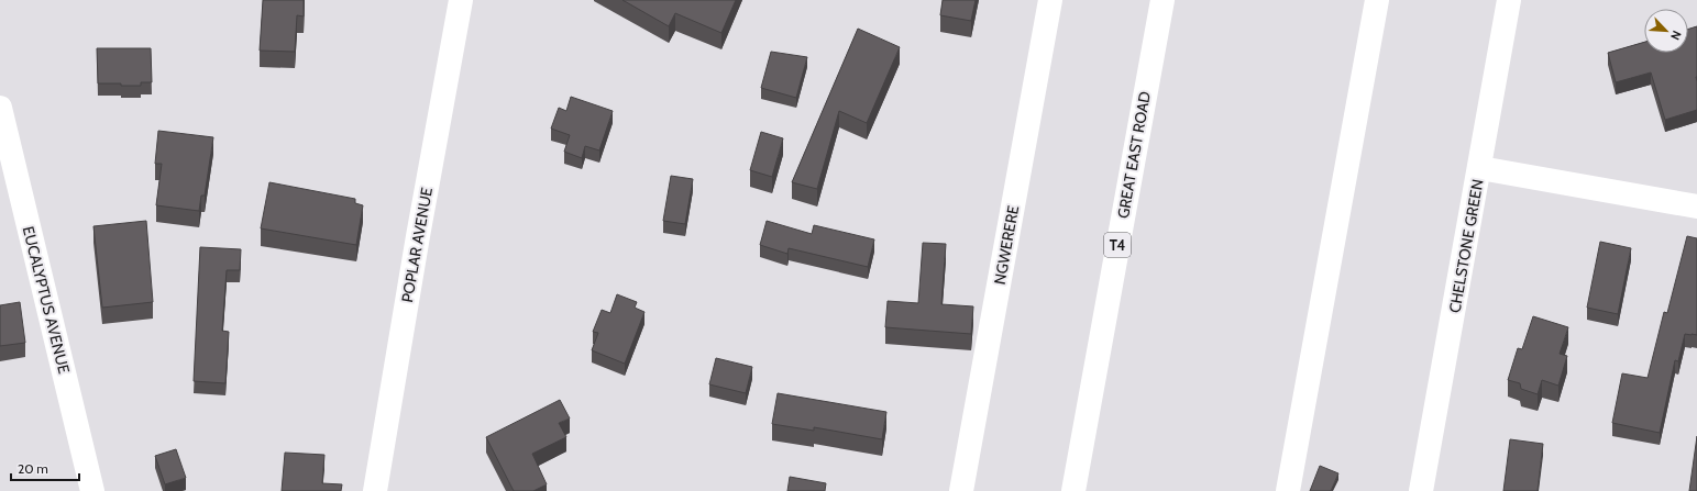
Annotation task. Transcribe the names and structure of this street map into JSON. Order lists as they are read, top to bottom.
{
  "streets": {
    "street": [
      "GREAT EAST ROAD",
      "POPLAR AVENUE",
      "NGWERERE",
      "T4",
      "CHELSTONE GREEN",
      "EUCALYPTUS AVENUE"
    ]
  },
  "scale_bar": "20 m",
  "north": "bottom right"
}
